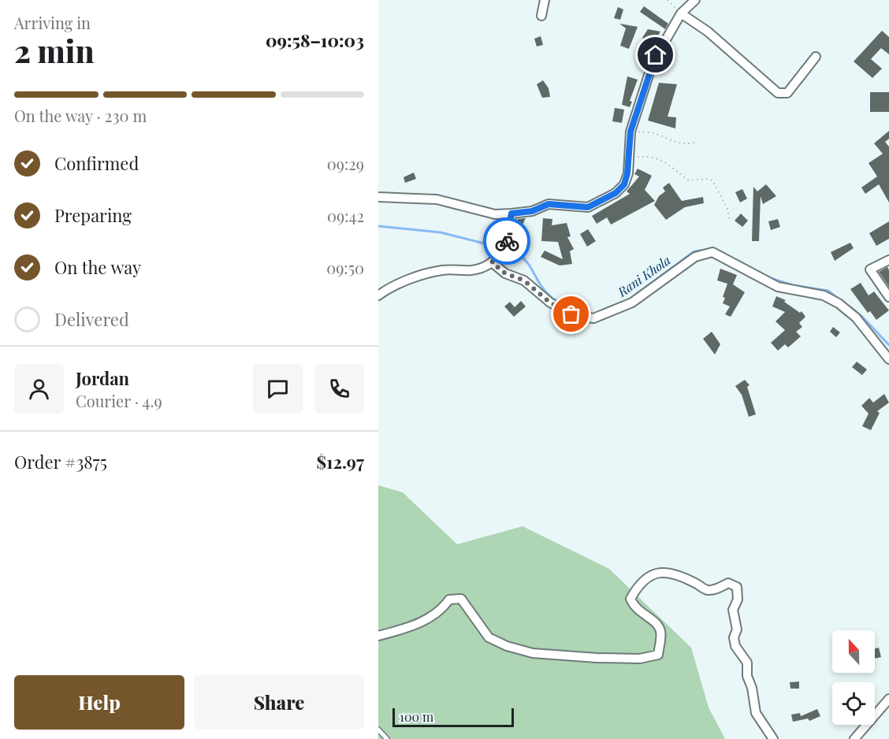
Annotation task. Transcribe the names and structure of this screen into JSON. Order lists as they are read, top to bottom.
{
  "water": ["Rani Khola"],
  "scale_bar": "100 m",
  "north": "top",
  "page": {
    "heading": ["2 min", "Arriving in", "09:58–10:03"],
    "panel": [
      "Jordan",
      "Courier · 4.9",
      "Order #3875",
      "$12.97"
    ],
    "bar": "On the way · 230 m",
    "list": [
      ["Confirmed", "09:29"],
      ["Preparing", "09:42"],
      ["On the way", "09:50"],
      "Delivered"
    ],
    "buttons": ["Help", "Share"],
    "scale": "100 m"
  }
}
